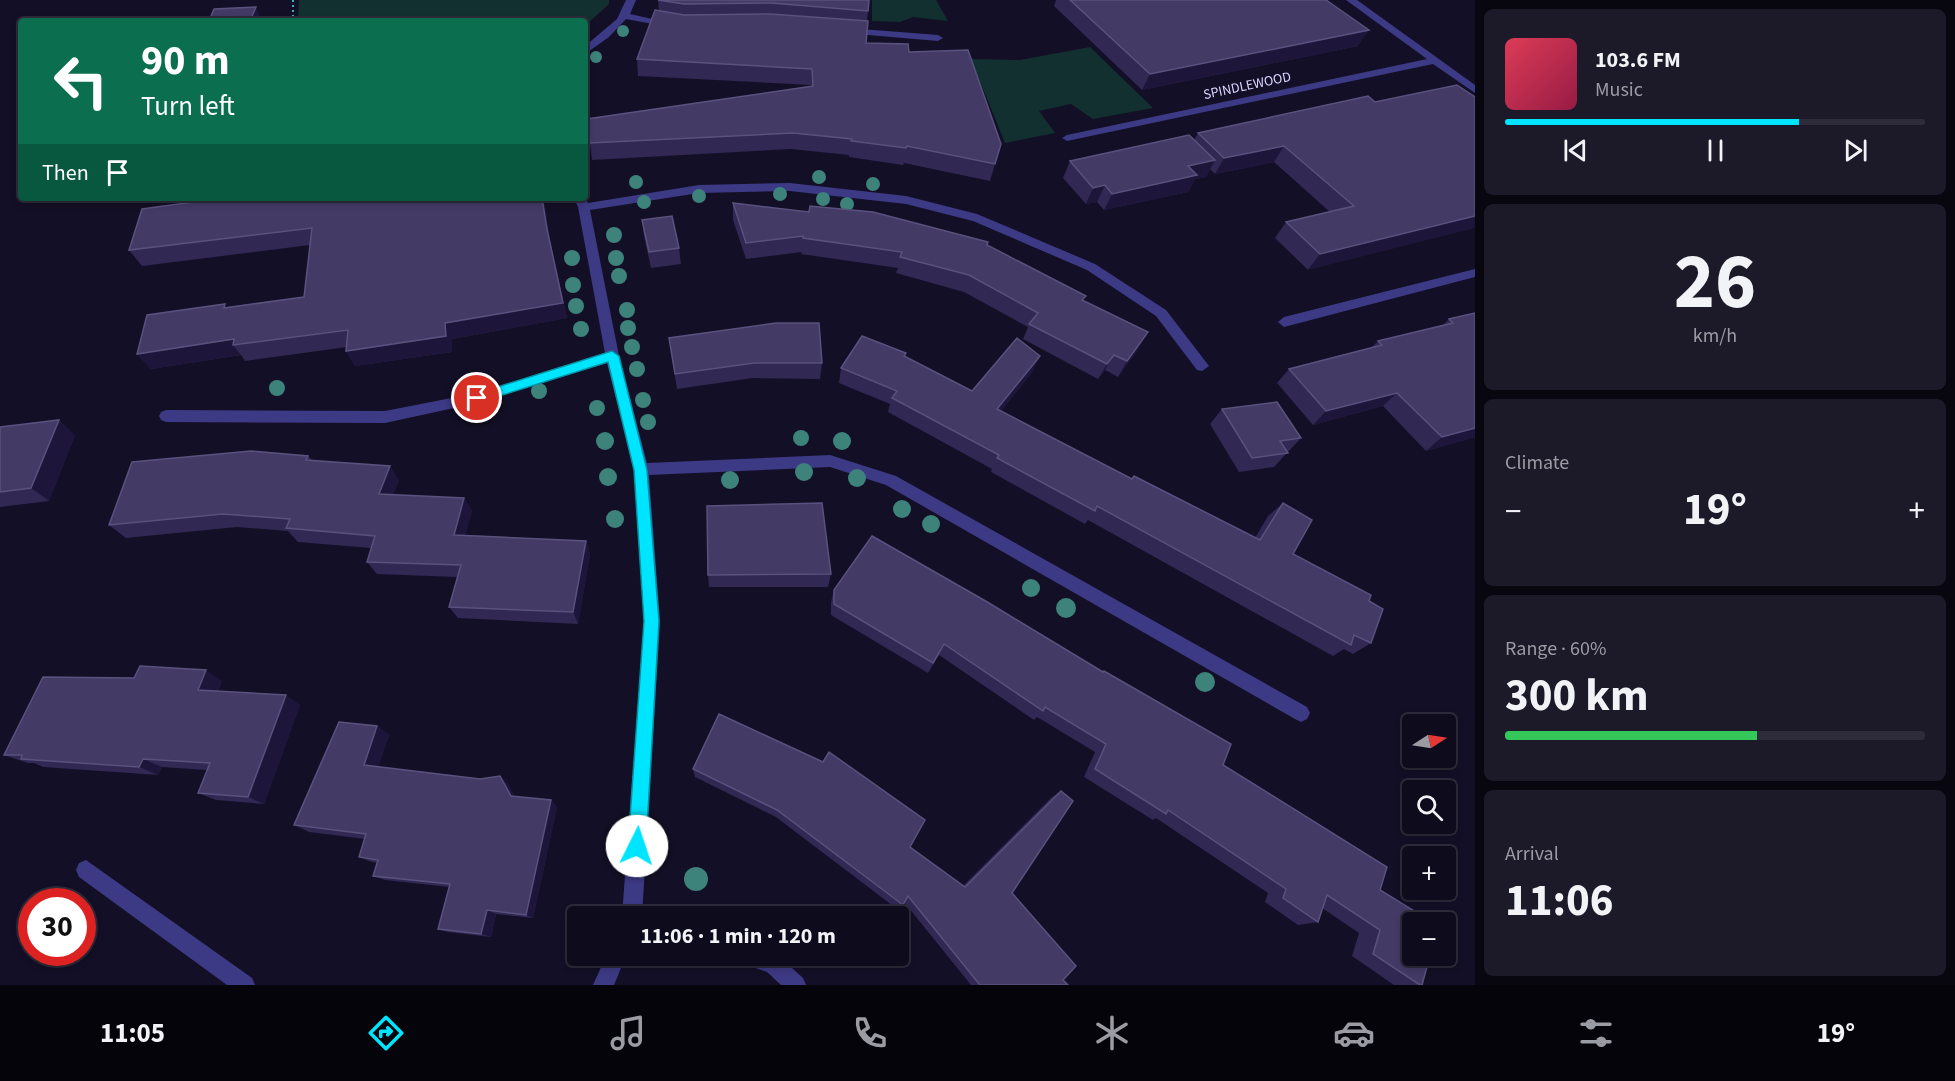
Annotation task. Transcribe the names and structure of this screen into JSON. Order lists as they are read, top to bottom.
{
  "streets": {
    "street": ["SPINDLEWOOD"]
  },
  "north": "right",
  "page": {
    "turn": ["90 m", "Turn left"],
    "song": ["103.6 FM", "Music"],
    "then": "Then",
    "tile": [
      ["26", "km/h"],
      "Climate",
      ["Range · 60%", "300 km"],
      ["Arrival", "11:06"]
    ],
    "heat": ["−", "19°", "+"],
    "map_buttons": ["+", "−"],
    "limit": "30",
    "trip": "11:06 · 1 min · 120 m",
    "tabs": ["11:05", "19°"]
  }
}
